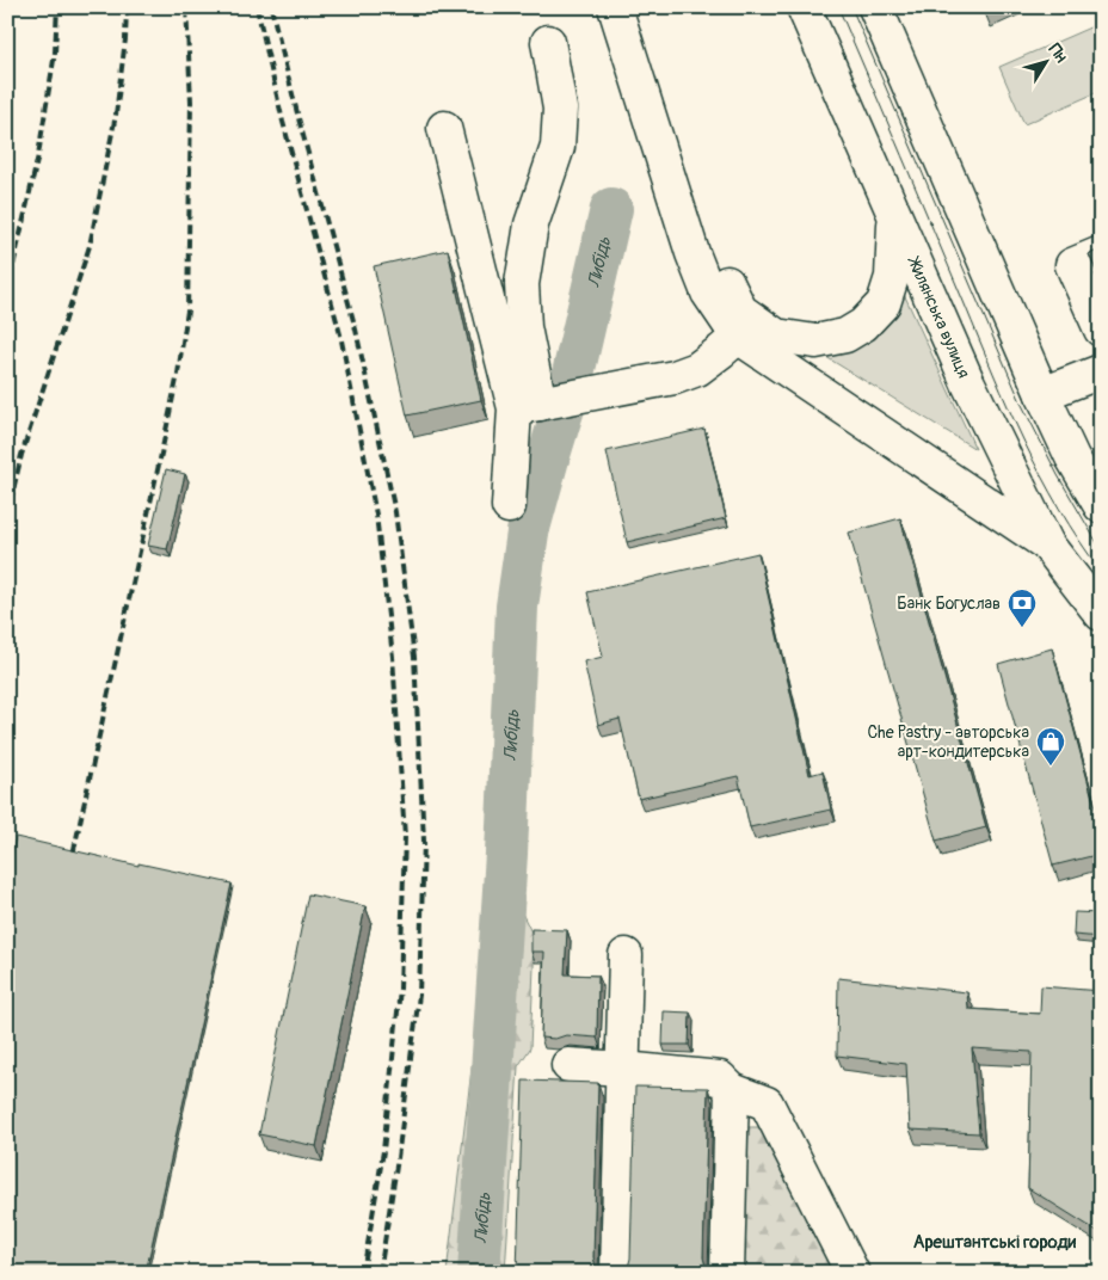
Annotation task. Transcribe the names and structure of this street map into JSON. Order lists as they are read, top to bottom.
{
  "streets": {
    "main road": ["Жилянська вулиця"]
  },
  "districts": ["Арештантські городи"],
  "water": ["Либідь"],
  "places": {
    "bank": ["Банк Богуслав"],
    "shop": ["Che Pastry - авторська арт-кондитерська"]
  },
  "north": "top right"
}
